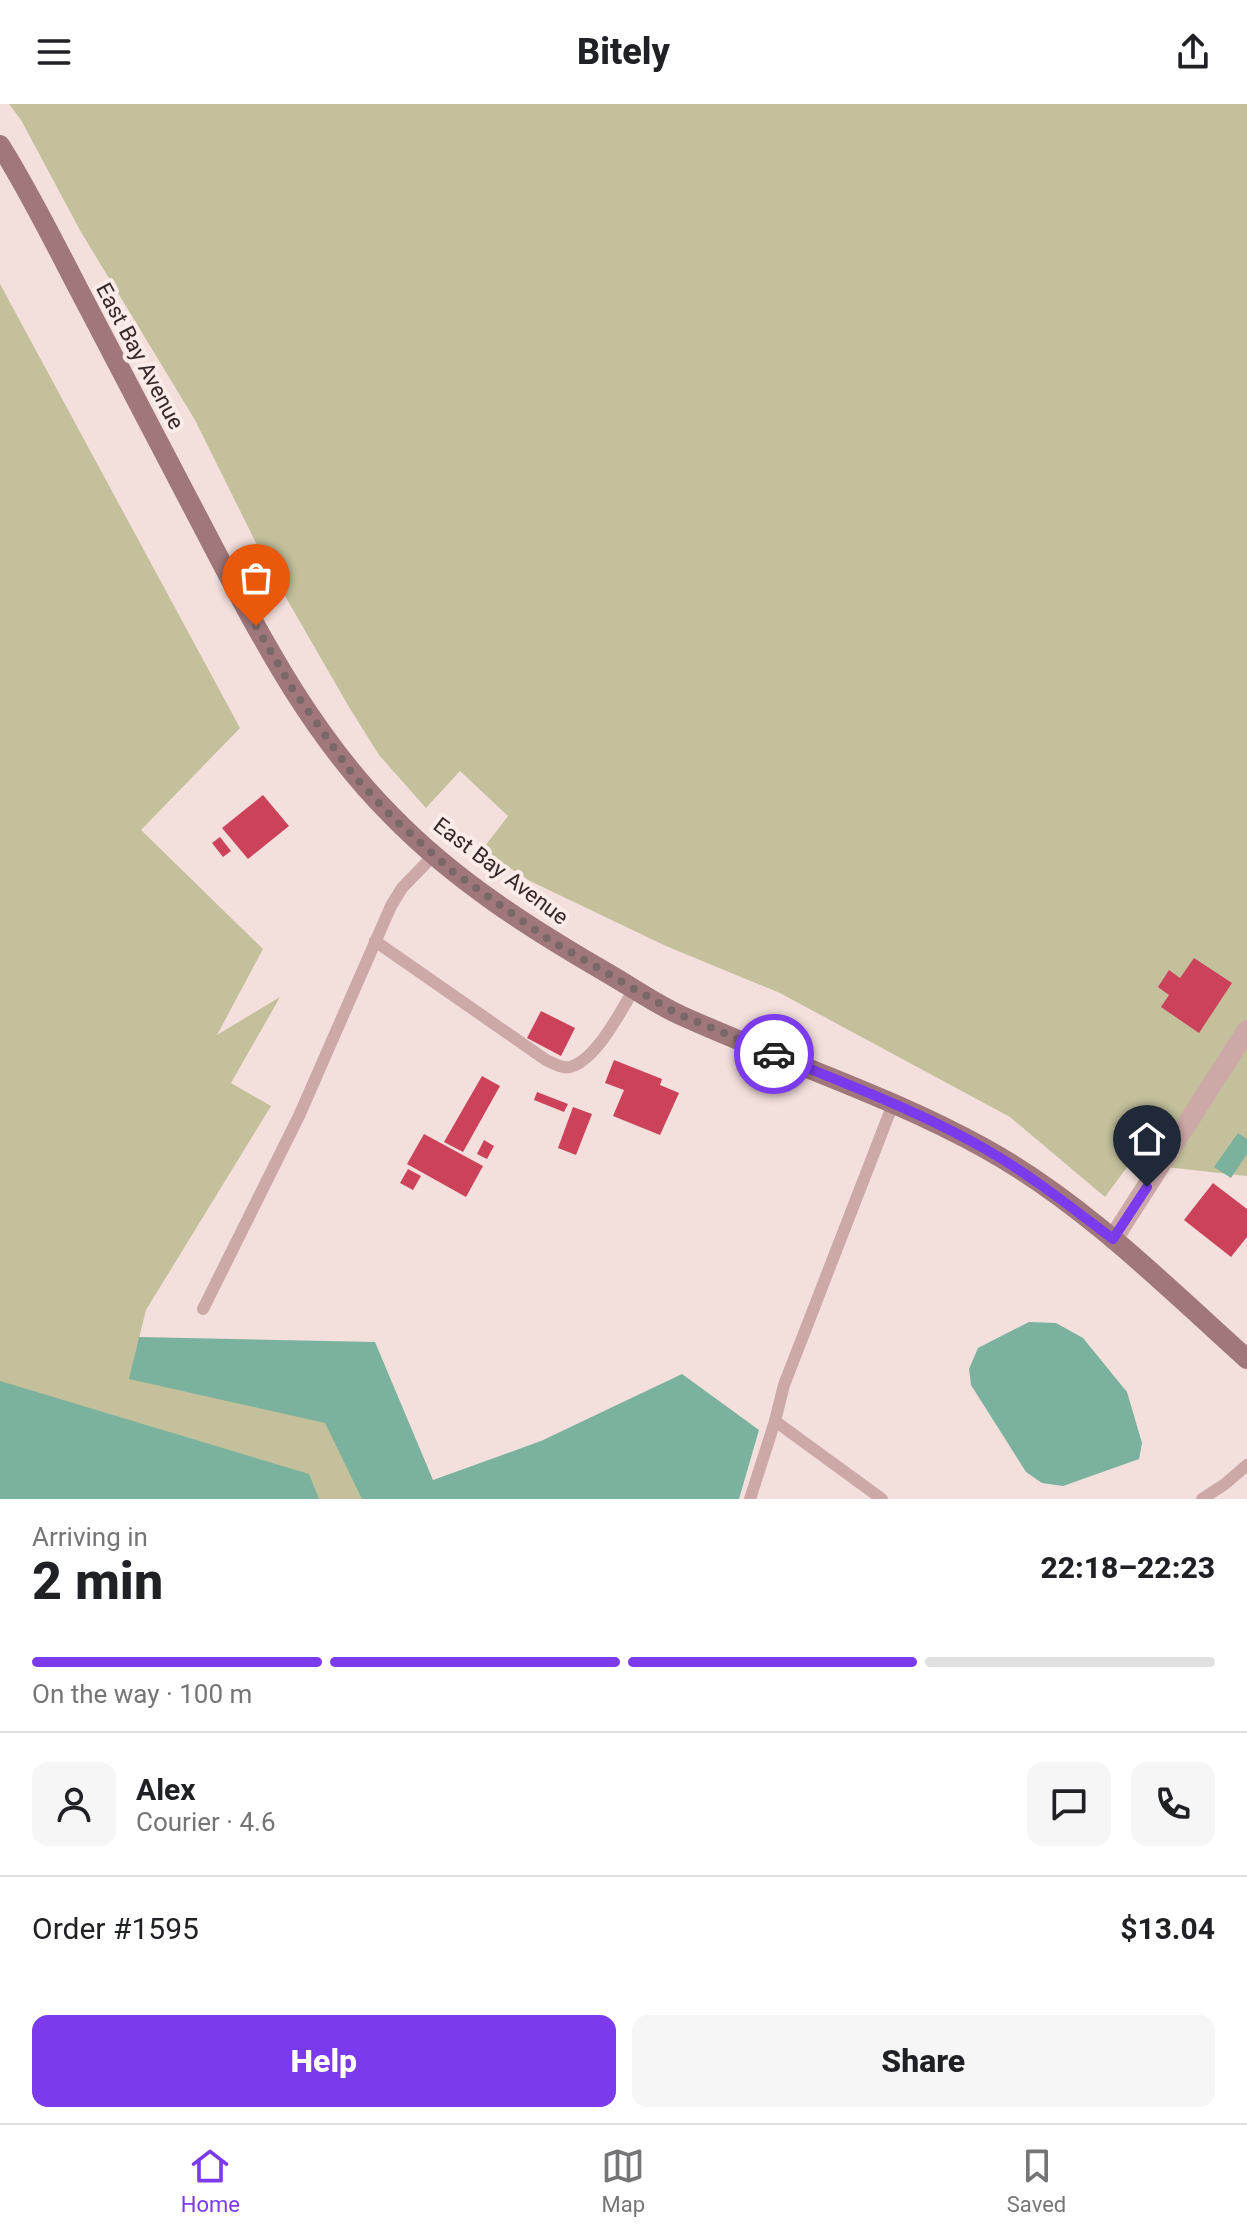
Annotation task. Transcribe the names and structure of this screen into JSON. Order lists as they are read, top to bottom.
{
  "streets": {
    "street": ["East Bay Avenue"]
  },
  "page": {
    "header": "Bitely",
    "heading": ["2 min", "Arriving in", "22:18–22:23"],
    "panel": [
      "Alex",
      "Courier · 4.6",
      "Order #1595",
      "$13.04"
    ],
    "bar": "On the way · 100 m",
    "buttons": ["Help", "Share"],
    "tabs": ["Home", "Map", "Saved"]
  }
}
